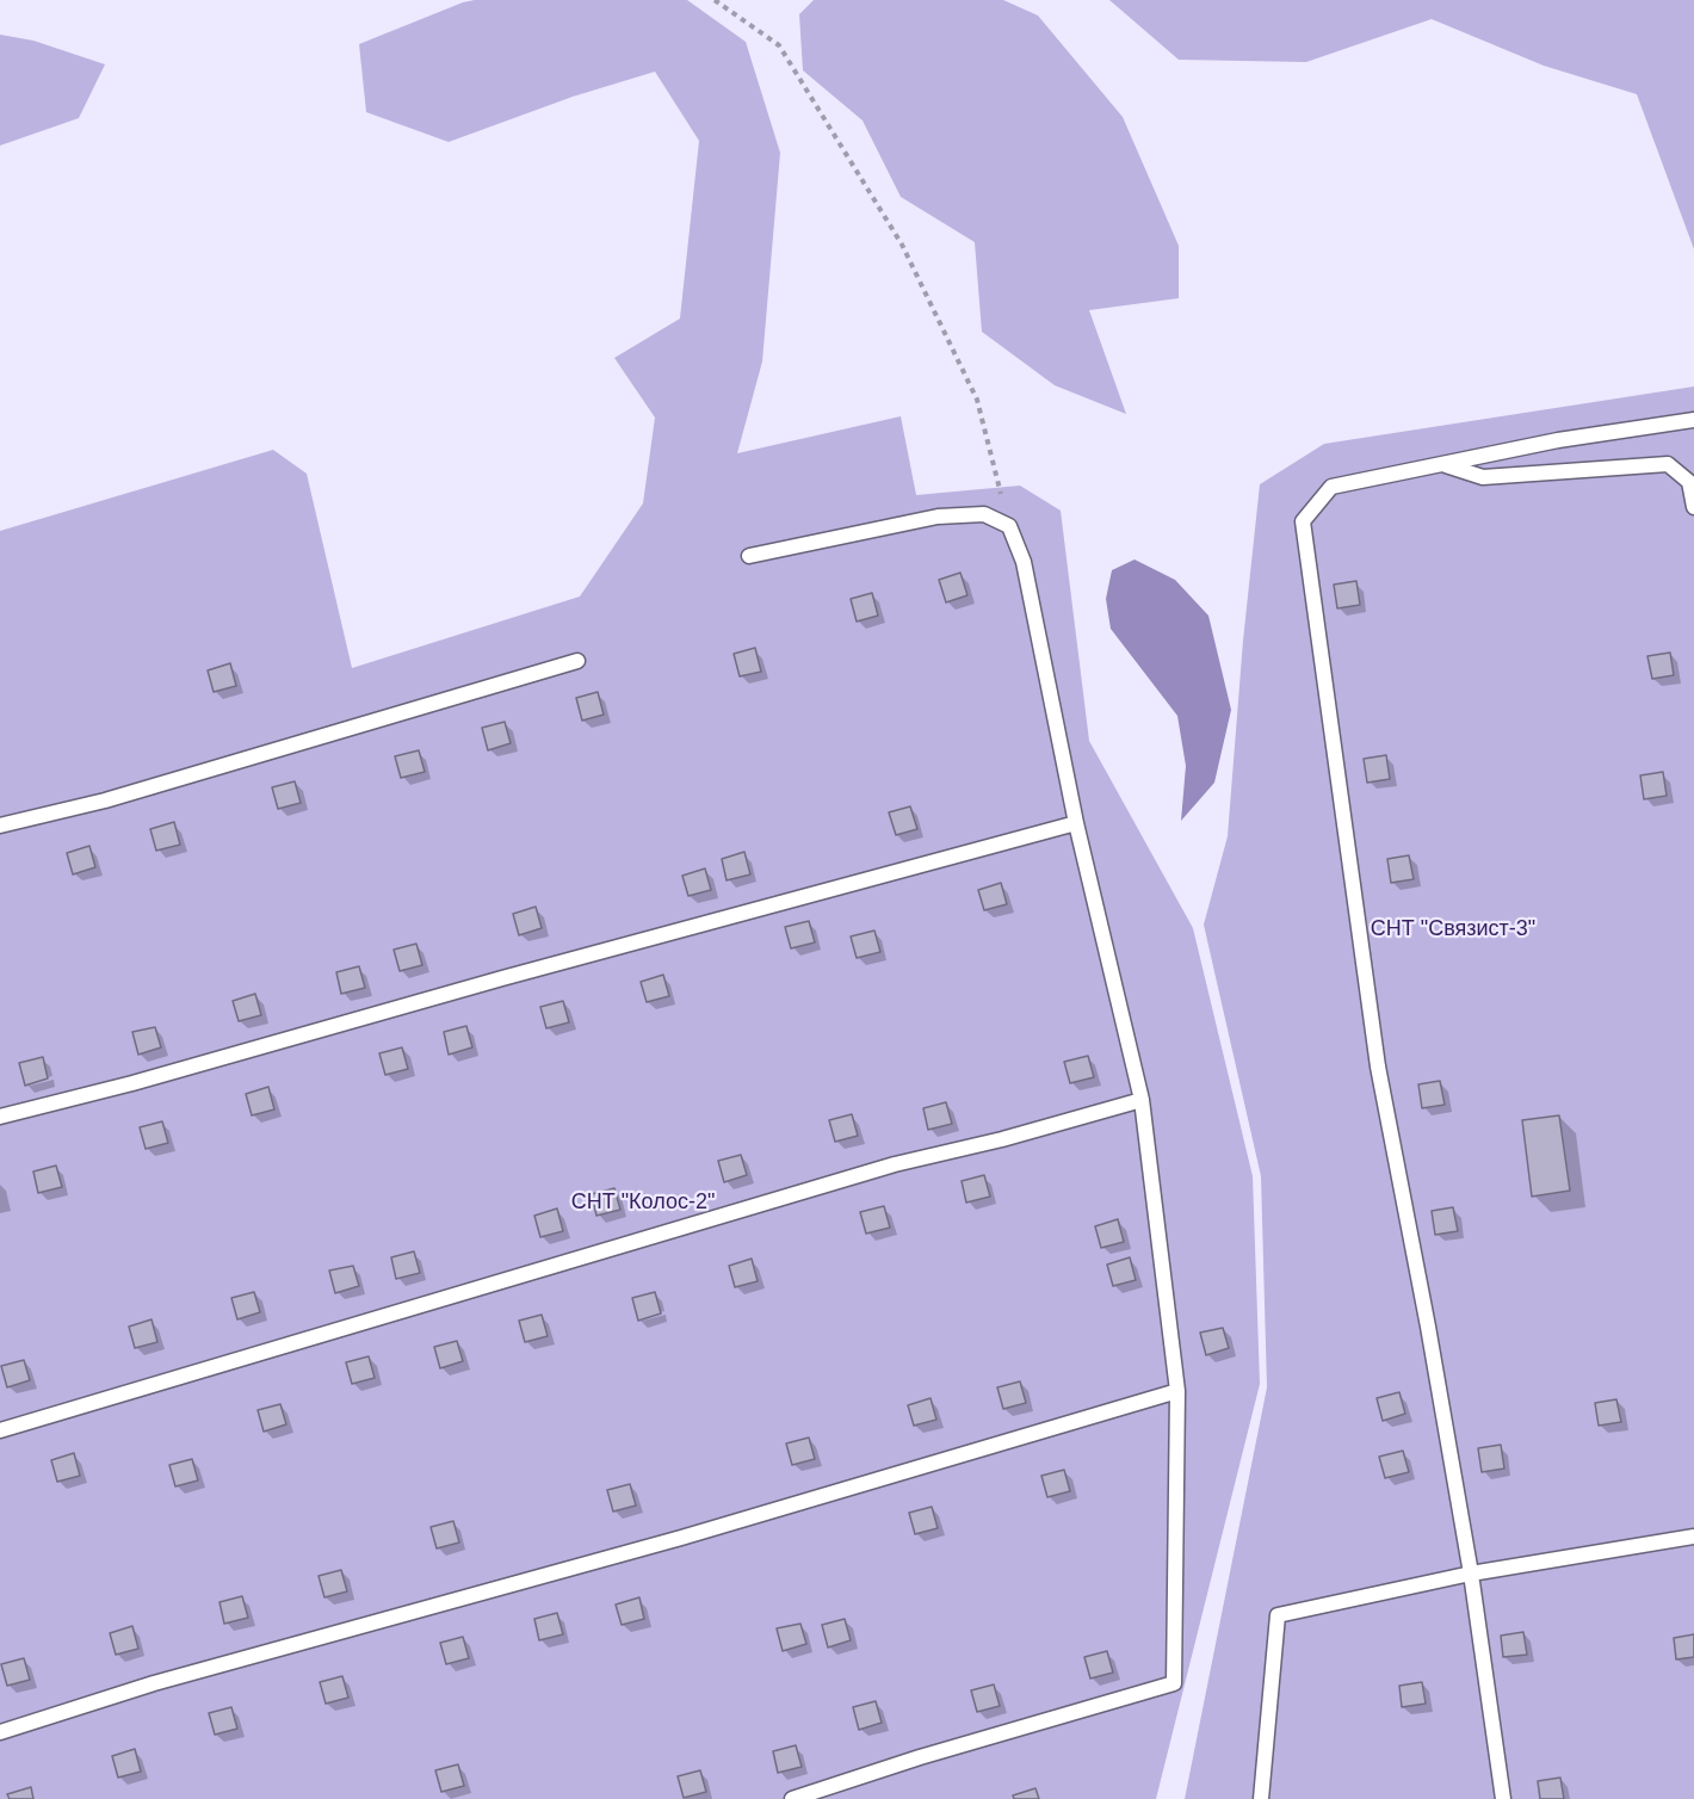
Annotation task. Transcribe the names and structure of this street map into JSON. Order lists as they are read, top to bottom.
{
  "parks": ["СНТ \"Связист-3\"", "СНТ \"Колос-2\""]
}
